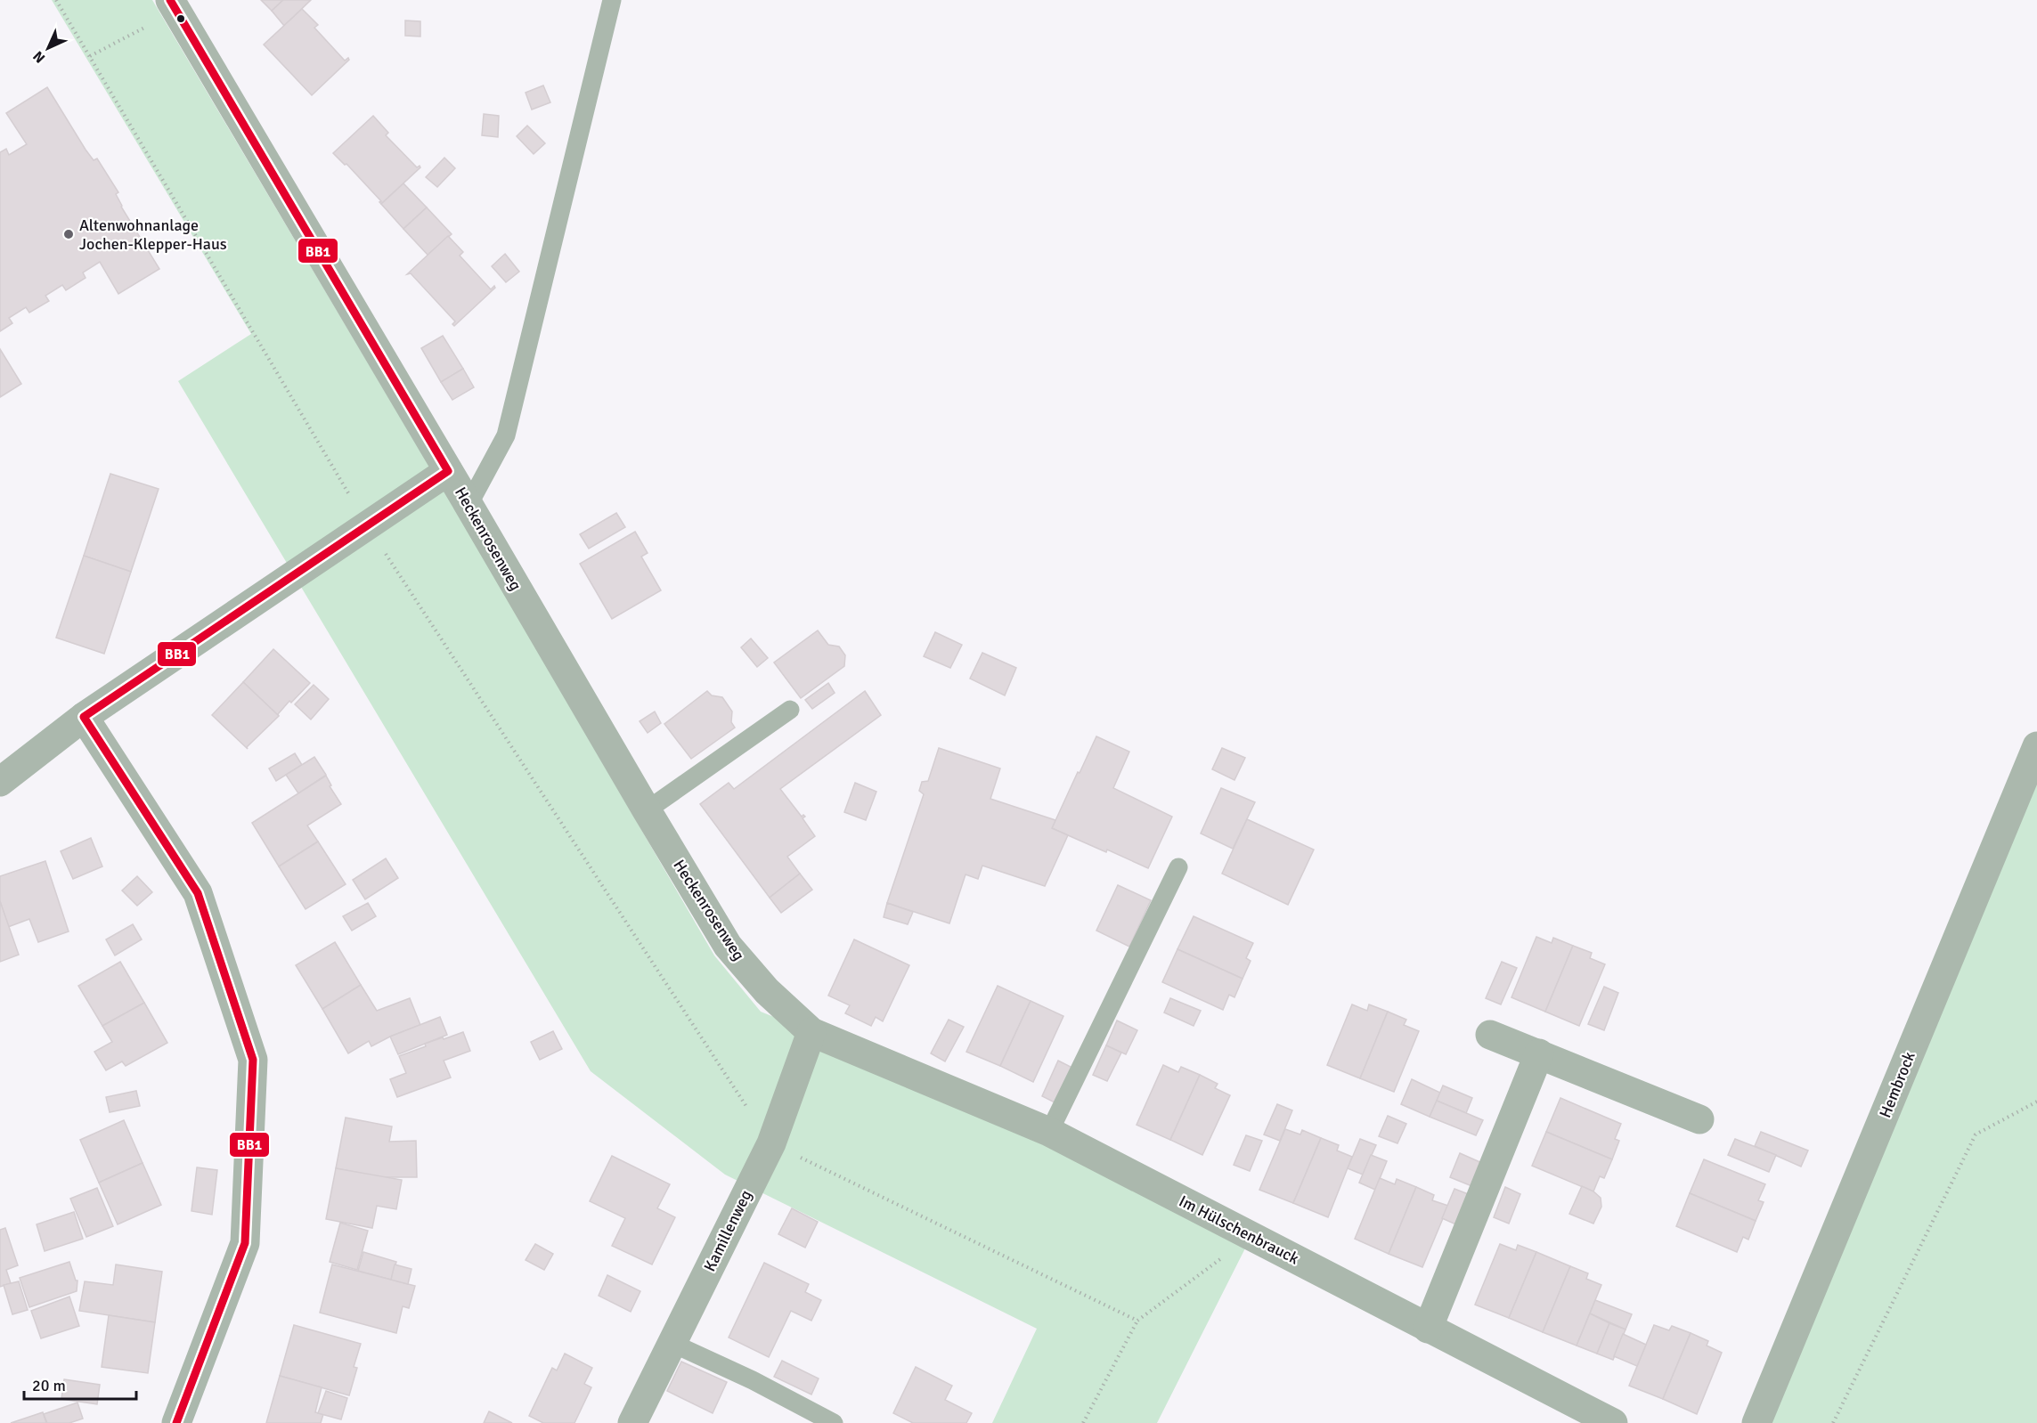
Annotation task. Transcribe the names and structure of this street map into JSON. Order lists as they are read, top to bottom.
{
  "streets": {
    "street": [
      "Heckenrosenweg",
      "Hembrock",
      "Im Hülschenbrauck",
      "Kamillenweg"
    ]
  },
  "crossings": [
    ["Heckenrosenweg", "Im Hülschenbrauck"],
    ["Heckenrosenweg", "Kamillenweg"],
    ["Im Hülschenbrauck", "Kamillenweg"]
  ],
  "places": ["Altenwohnanlage Jochen-Klepper-Haus"],
  "lines": ["transit line BB1"],
  "scale_bar": "20 m",
  "north": "bottom left"
}
